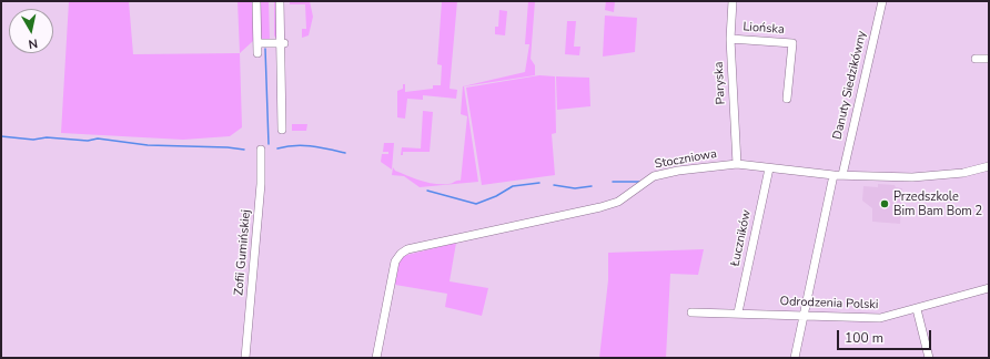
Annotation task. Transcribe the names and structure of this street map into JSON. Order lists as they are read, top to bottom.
{
  "streets": {
    "street": [
      "Liońska",
      "Paryska",
      "Danuty Siedzikówny",
      "Stoczniowa",
      "Łuczników",
      "Zofii Gumińskiej",
      "Odrodzenia Polski"
    ]
  },
  "crossings": [
    ["Liońska", "Paryska"],
    ["Paryska", "Stoczniowa"],
    ["Danuty Siedzikówny", "Stoczniowa"],
    ["Stoczniowa", "Łuczników"],
    ["Łuczników", "Odrodzenia Polski"]
  ],
  "places": ["Przedszkole Bim Bam Bom 2"],
  "scale_bar": "100 m",
  "north": "bottom"
}
